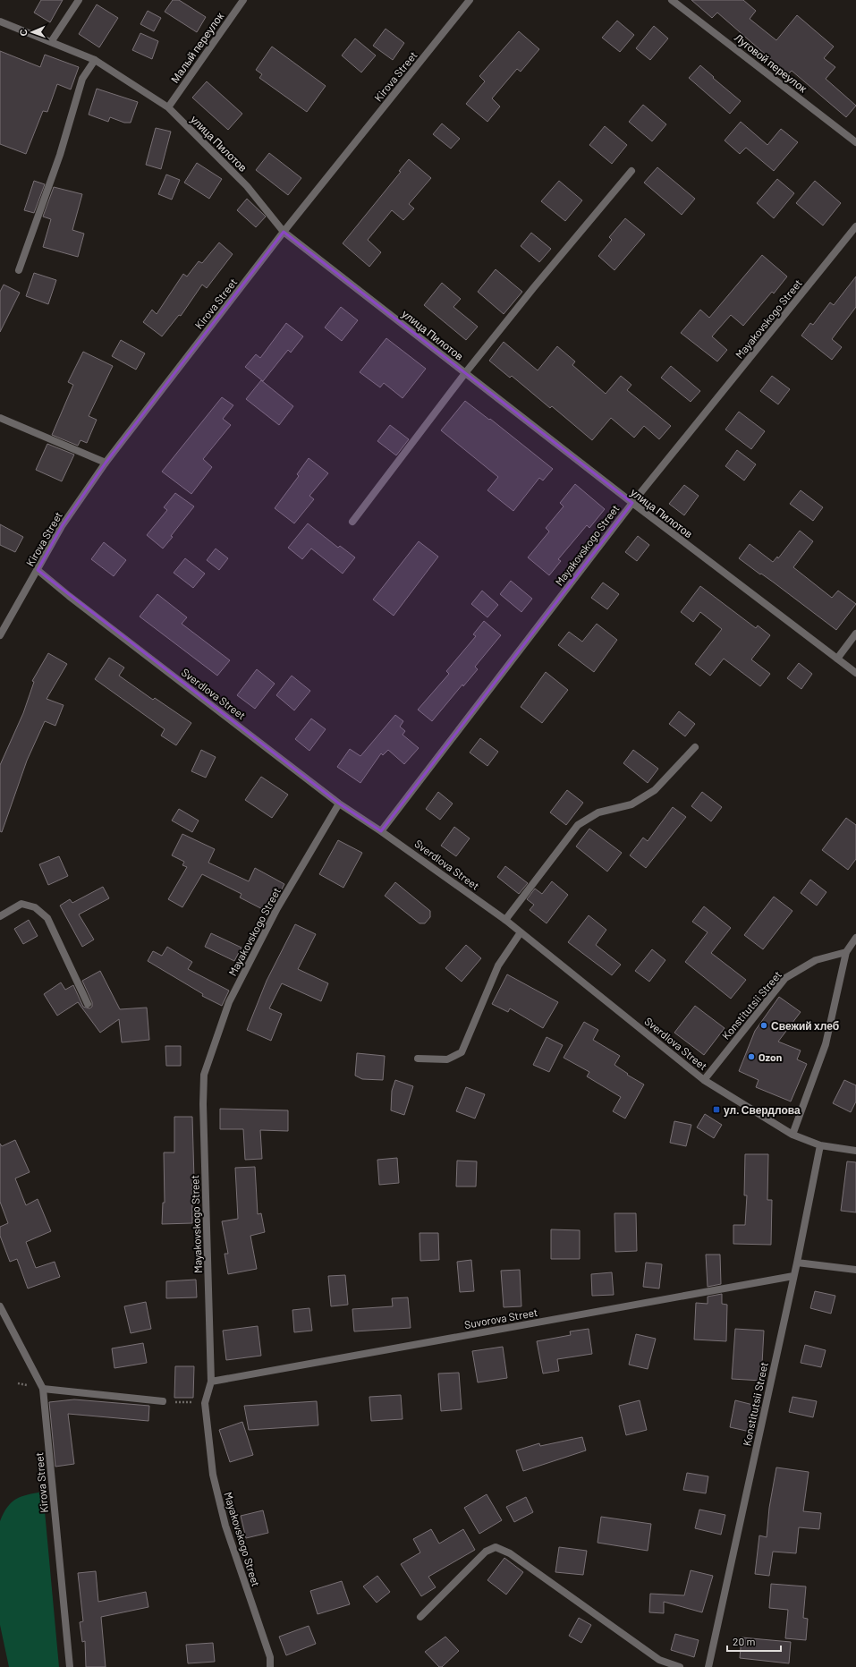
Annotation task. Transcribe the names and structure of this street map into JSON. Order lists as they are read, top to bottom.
{
  "streets": {
    "street": [
      "Малый переулок",
      "Луговой переулок",
      "Kirova Street",
      "улица Пилотов",
      "Mayakovskogo Street",
      "Sverdlova Street",
      "Konstitutsii Street",
      "Suvorova Street"
    ]
  },
  "crossings": [
    ["Малый переулок", "улица Пилотов"],
    ["Kirova Street", "улица Пилотов"],
    ["Kirova Street", "Sverdlova Street"],
    ["улица Пилотов", "Mayakovskogo Street"],
    ["Mayakovskogo Street", "Sverdlova Street"],
    ["Mayakovskogo Street", "Suvorova Street"],
    ["Sverdlova Street", "Konstitutsii Street"],
    ["Konstitutsii Street", "Suvorova Street"]
  ],
  "places": {
    "other": ["Свежий хлеб", "Ozon"],
    "transit": ["ул. Свердлова"]
  },
  "scale_bar": "20 m",
  "north": "left"
}
